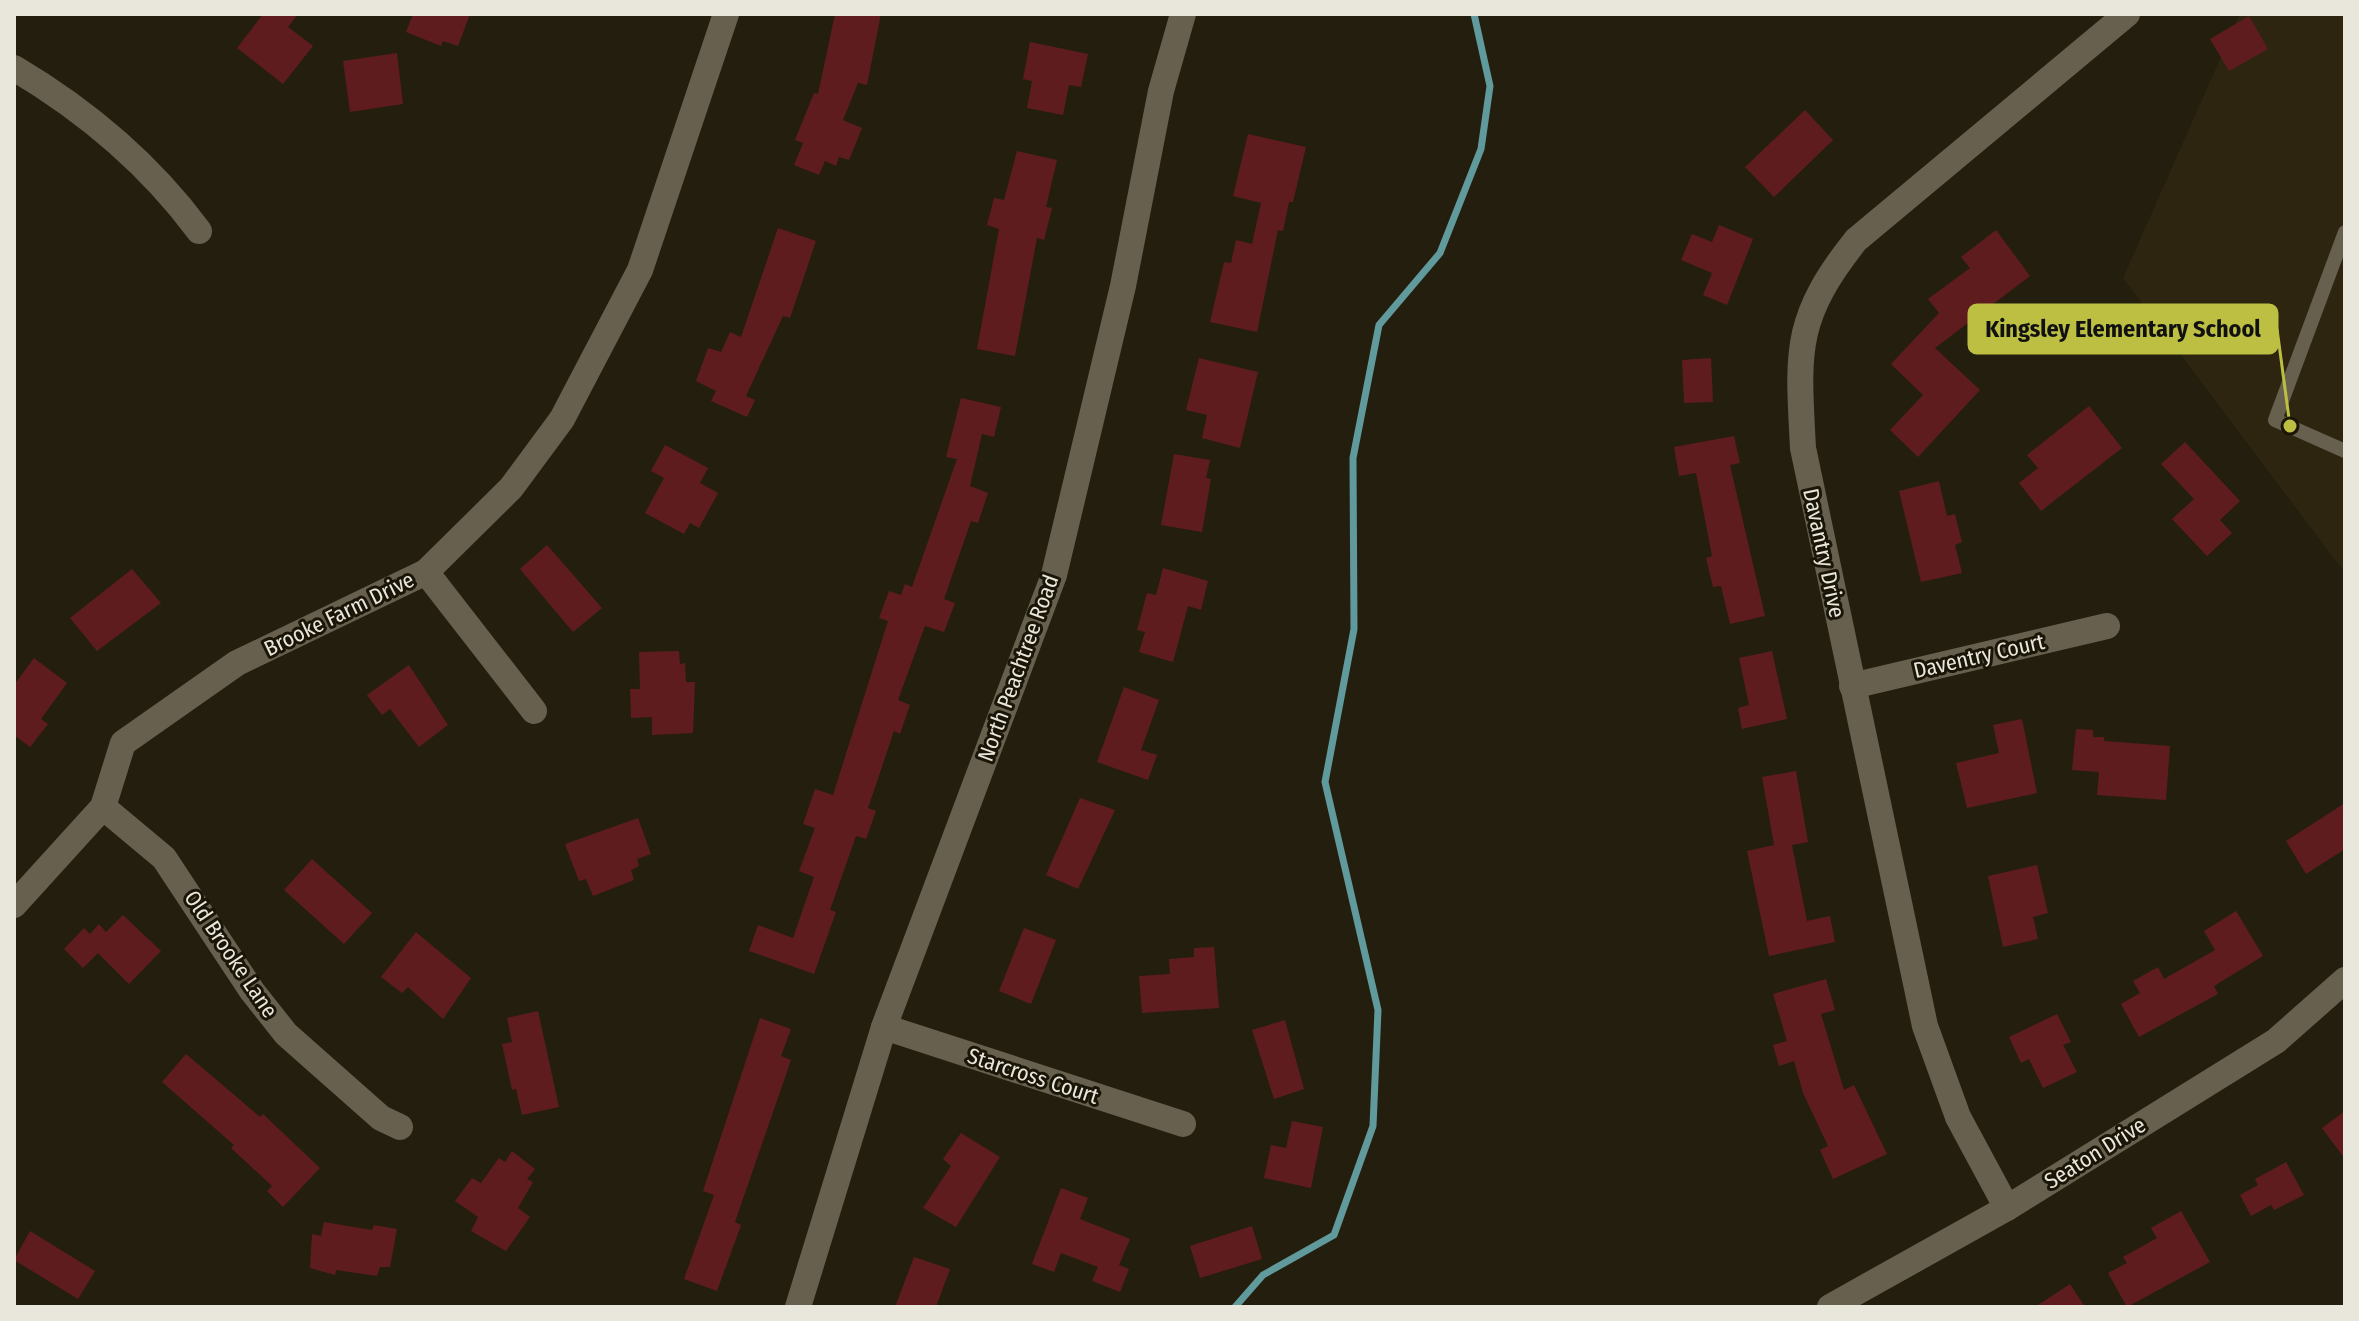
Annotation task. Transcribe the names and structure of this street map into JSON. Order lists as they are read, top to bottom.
{
  "streets": {
    "street": [
      "Davantry Drive",
      "Brooke Farm Drive",
      "Daventry Court",
      "North Peachtree Road",
      "Old Brooke Lane",
      "Starcross Court",
      "Seaton Drive"
    ]
  },
  "crossings": [
    ["Davantry Drive", "Daventry Court"],
    ["Davantry Drive", "Seaton Drive"],
    ["Brooke Farm Drive", "Old Brooke Lane"],
    ["North Peachtree Road", "Starcross Court"]
  ],
  "places": ["Kingsley Elementary School"]
}
